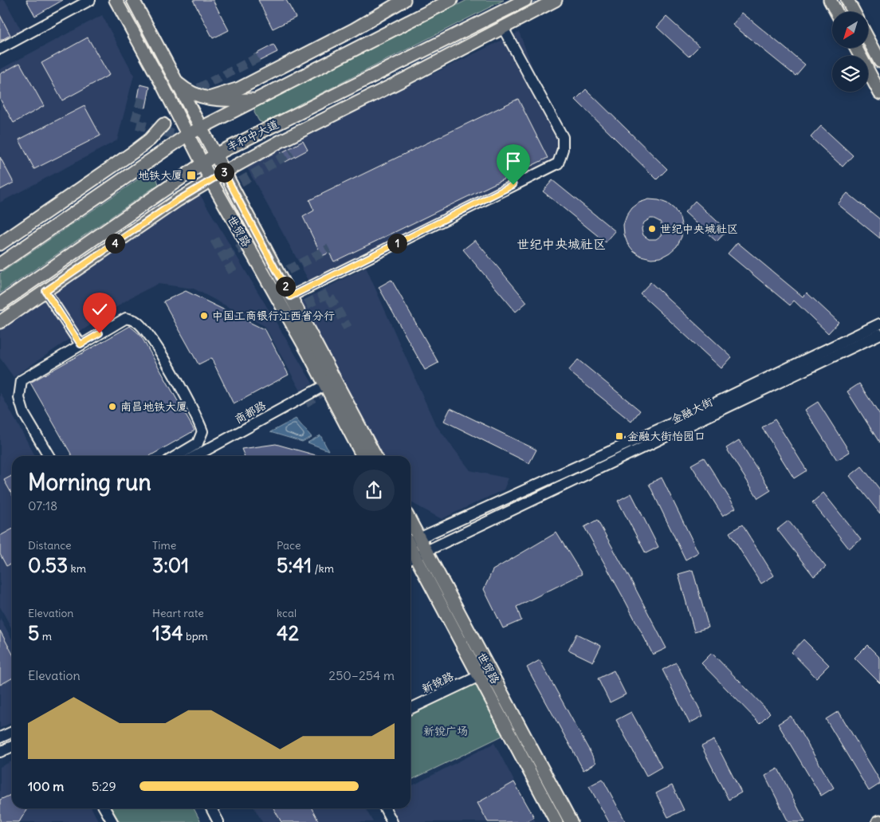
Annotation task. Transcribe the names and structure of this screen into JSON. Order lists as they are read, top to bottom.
{
  "streets": {
    "main road": ["丰和中大道", "世贸路"],
    "street": ["金融大街", "商都路", "新锐路"]
  },
  "crossings": [
    ["丰和中大道", "世贸路"],
    ["世贸路", "金融大街"],
    ["世贸路", "商都路"],
    ["世贸路", "新锐路"]
  ],
  "districts": ["世纪中央城社区"],
  "parks": ["新锐广场"],
  "places": {
    "transit": ["地铁大厦", "金融大街怡园口"],
    "other": ["世纪中央城社区", "中国工商银行江西省分行", "南昌地铁大厦"]
  },
  "north": "bottom left",
  "page": {
    "pins": [
      "3",
      "1",
      "4",
      "2"
    ],
    "heading": ["Morning run", "07:18"],
    "stats": [
      ["Distance", "0.53 km"],
      ["Time", "3:01"],
      ["Pace", "5:41 /km"],
      ["Elevation", "5 m"],
      ["Heart rate", "134 bpm"],
      ["kcal", "42"]
    ],
    "chart": ["Elevation", "250–254 m"],
    "list": [
      {
        "name": "100 m",
        "note": "5:29"
      }
    ]
  }
}
